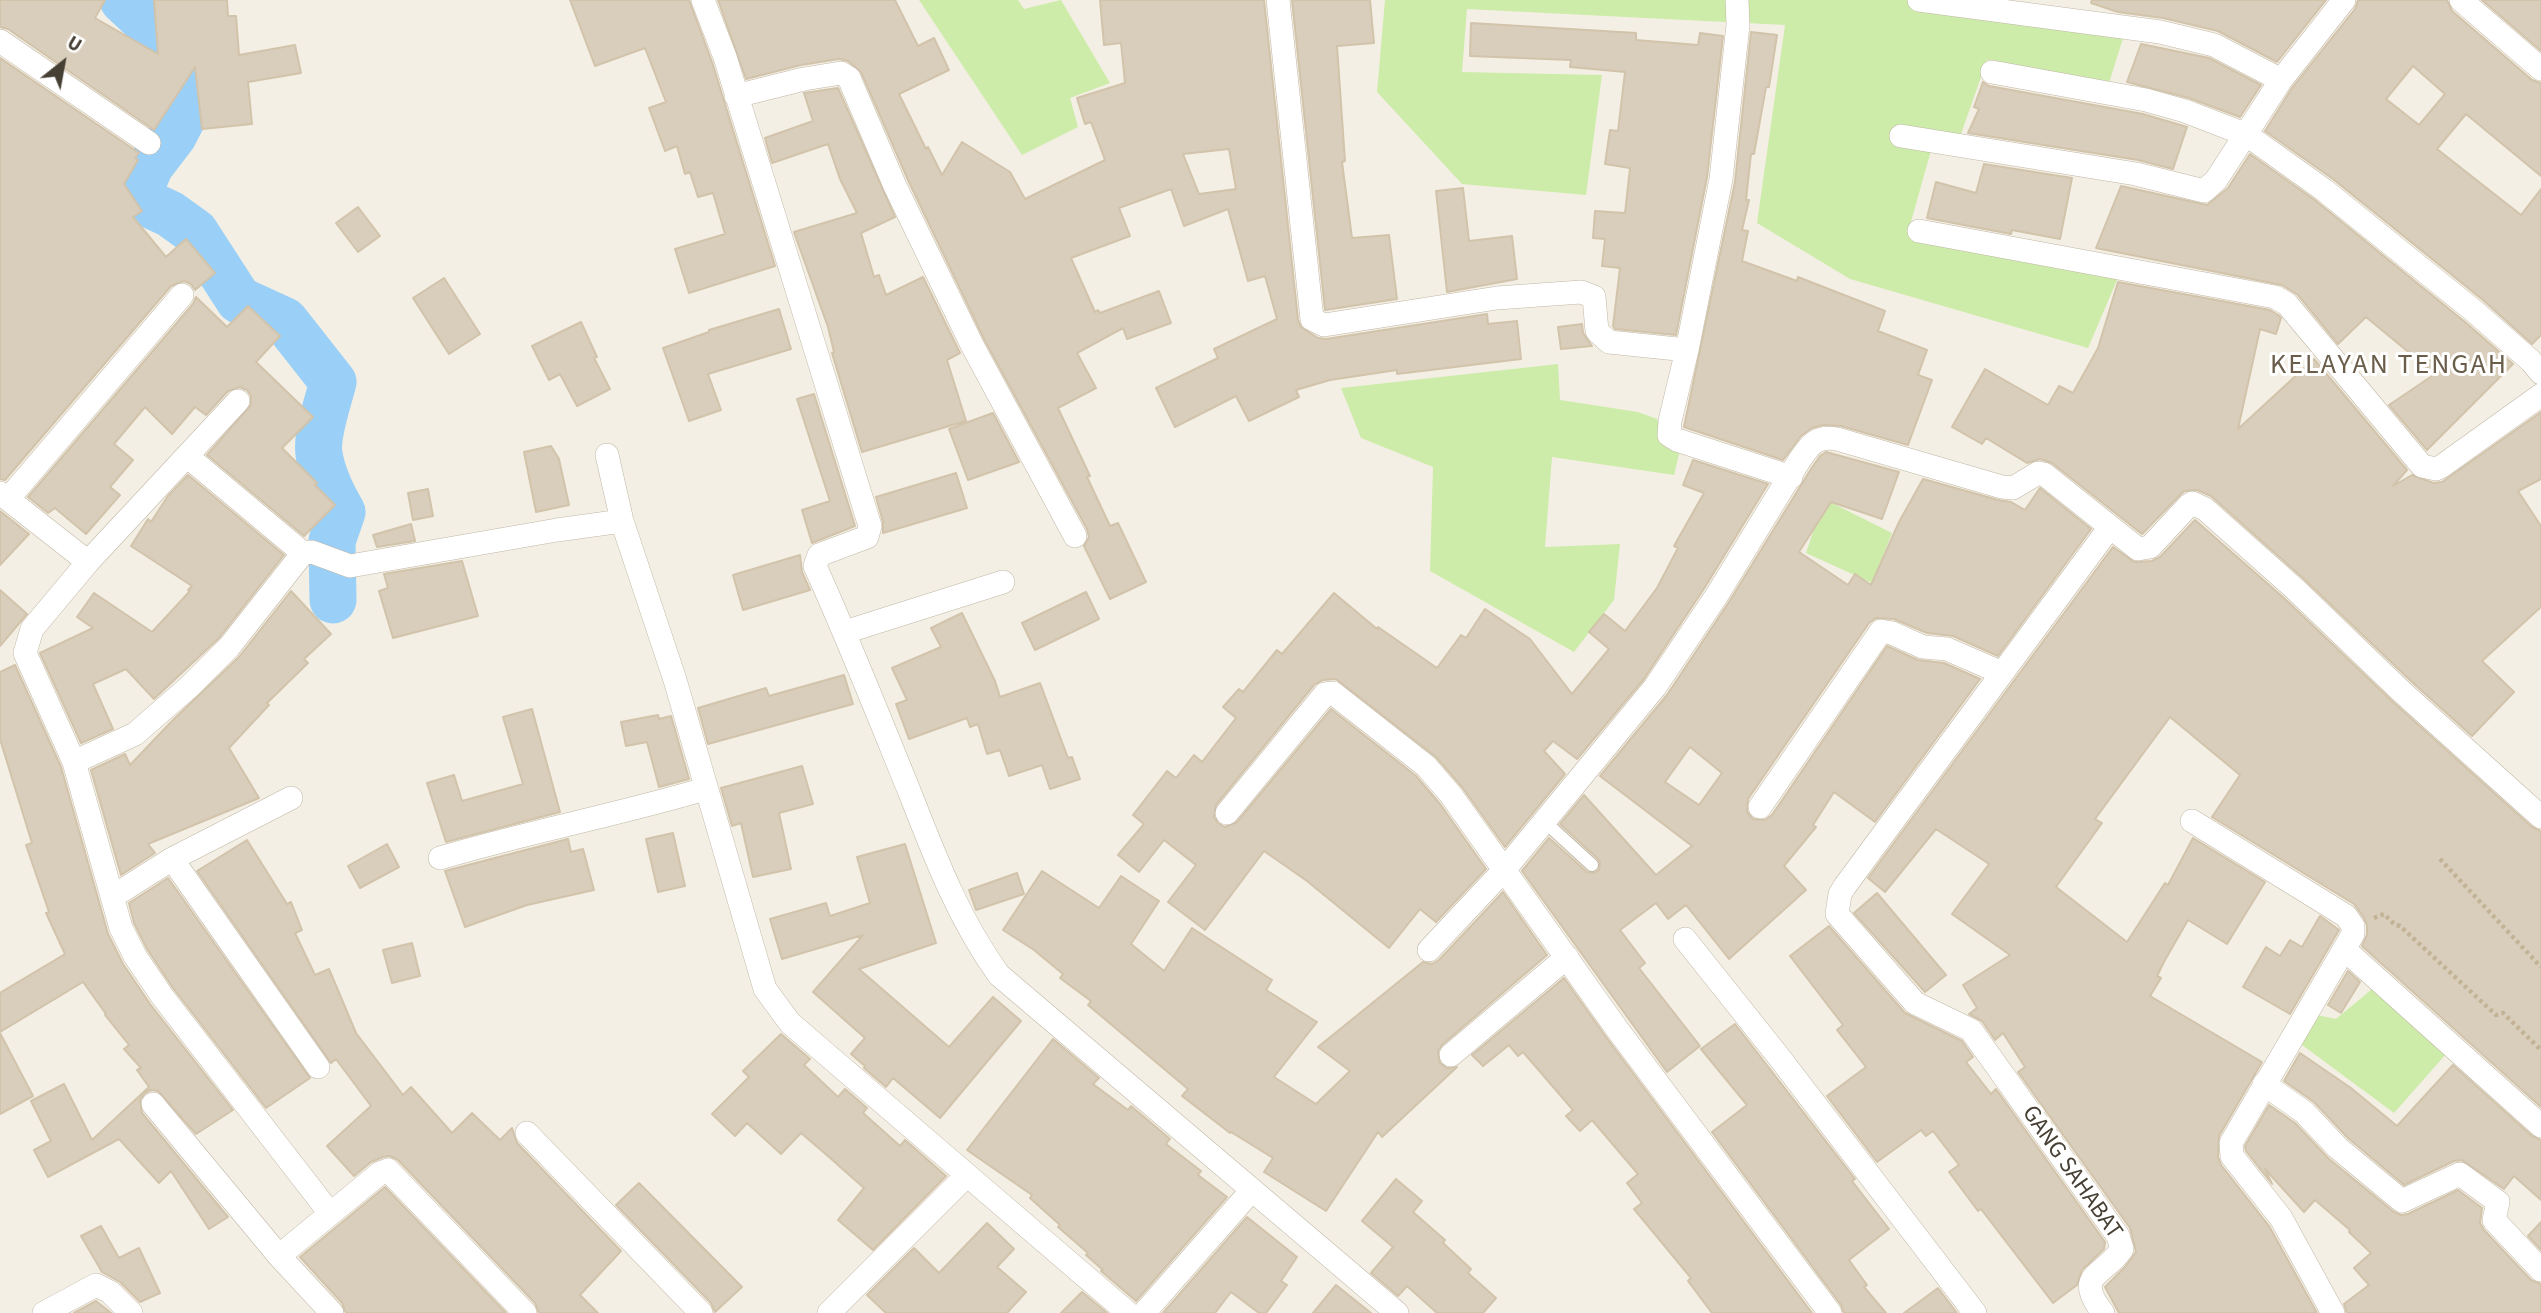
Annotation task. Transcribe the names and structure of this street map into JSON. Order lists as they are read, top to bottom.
{
  "streets": {
    "street": ["GANG SAHABAT"]
  },
  "districts": ["KELAYAN TENGAH"],
  "north": "top right"
}
